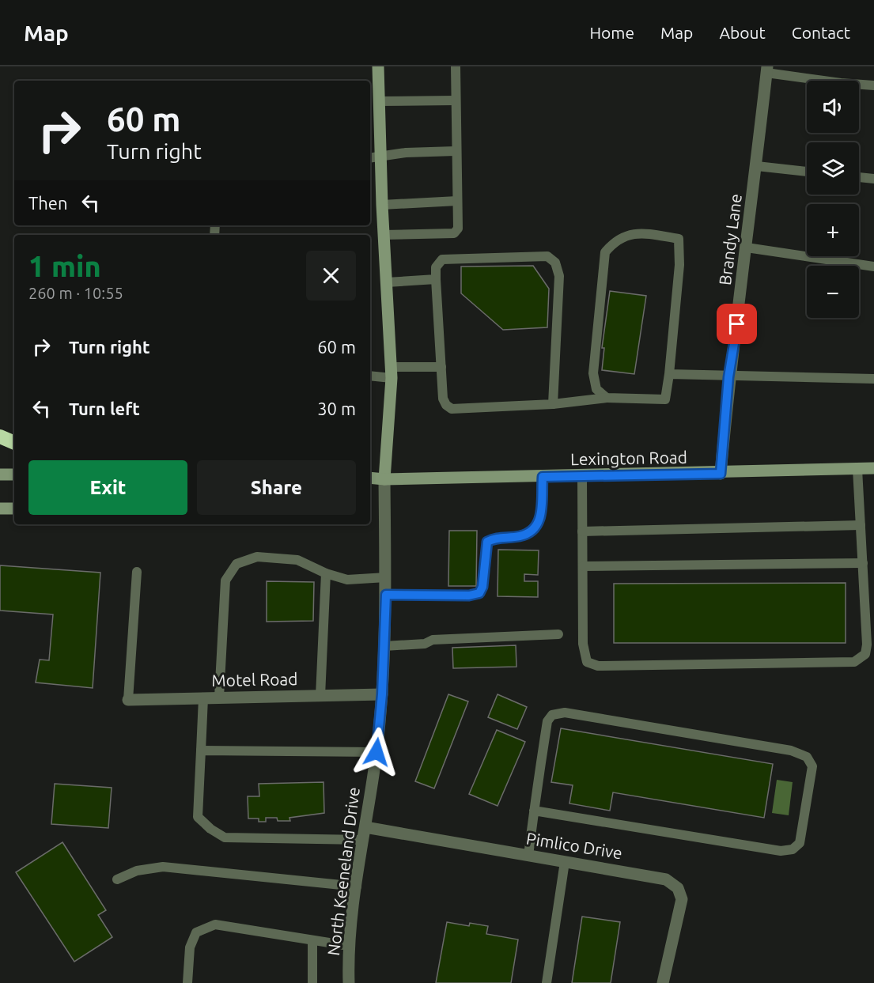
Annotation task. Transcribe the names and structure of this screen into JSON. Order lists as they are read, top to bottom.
{
  "streets": {
    "main road": ["Lexington Road"],
    "street": [
      "Brandy Lane",
      "Motel Road",
      "Pimlico Drive",
      "North Keeneland Drive"
    ]
  },
  "crossings": [
    ["Brandy Lane", "Lexington Road"],
    ["Lexington Road", "North Keeneland Drive"],
    ["Motel Road", "North Keeneland Drive"],
    ["Pimlico Drive", "North Keeneland Drive"]
  ],
  "page": {
    "header": "Map",
    "nav": [
      "Home",
      "Map",
      "About",
      "Contact"
    ],
    "map_buttons": ["+", "−"],
    "turn": ["60 m", "Turn right"],
    "then": "Then",
    "heading": ["1 min", "260 m · 10:55"],
    "list": [
      {
        "name": "Turn right",
        "value": "60 m"
      },
      {
        "name": "Turn left",
        "value": "30 m"
      }
    ],
    "buttons": ["Exit", "Share"]
  }
}
